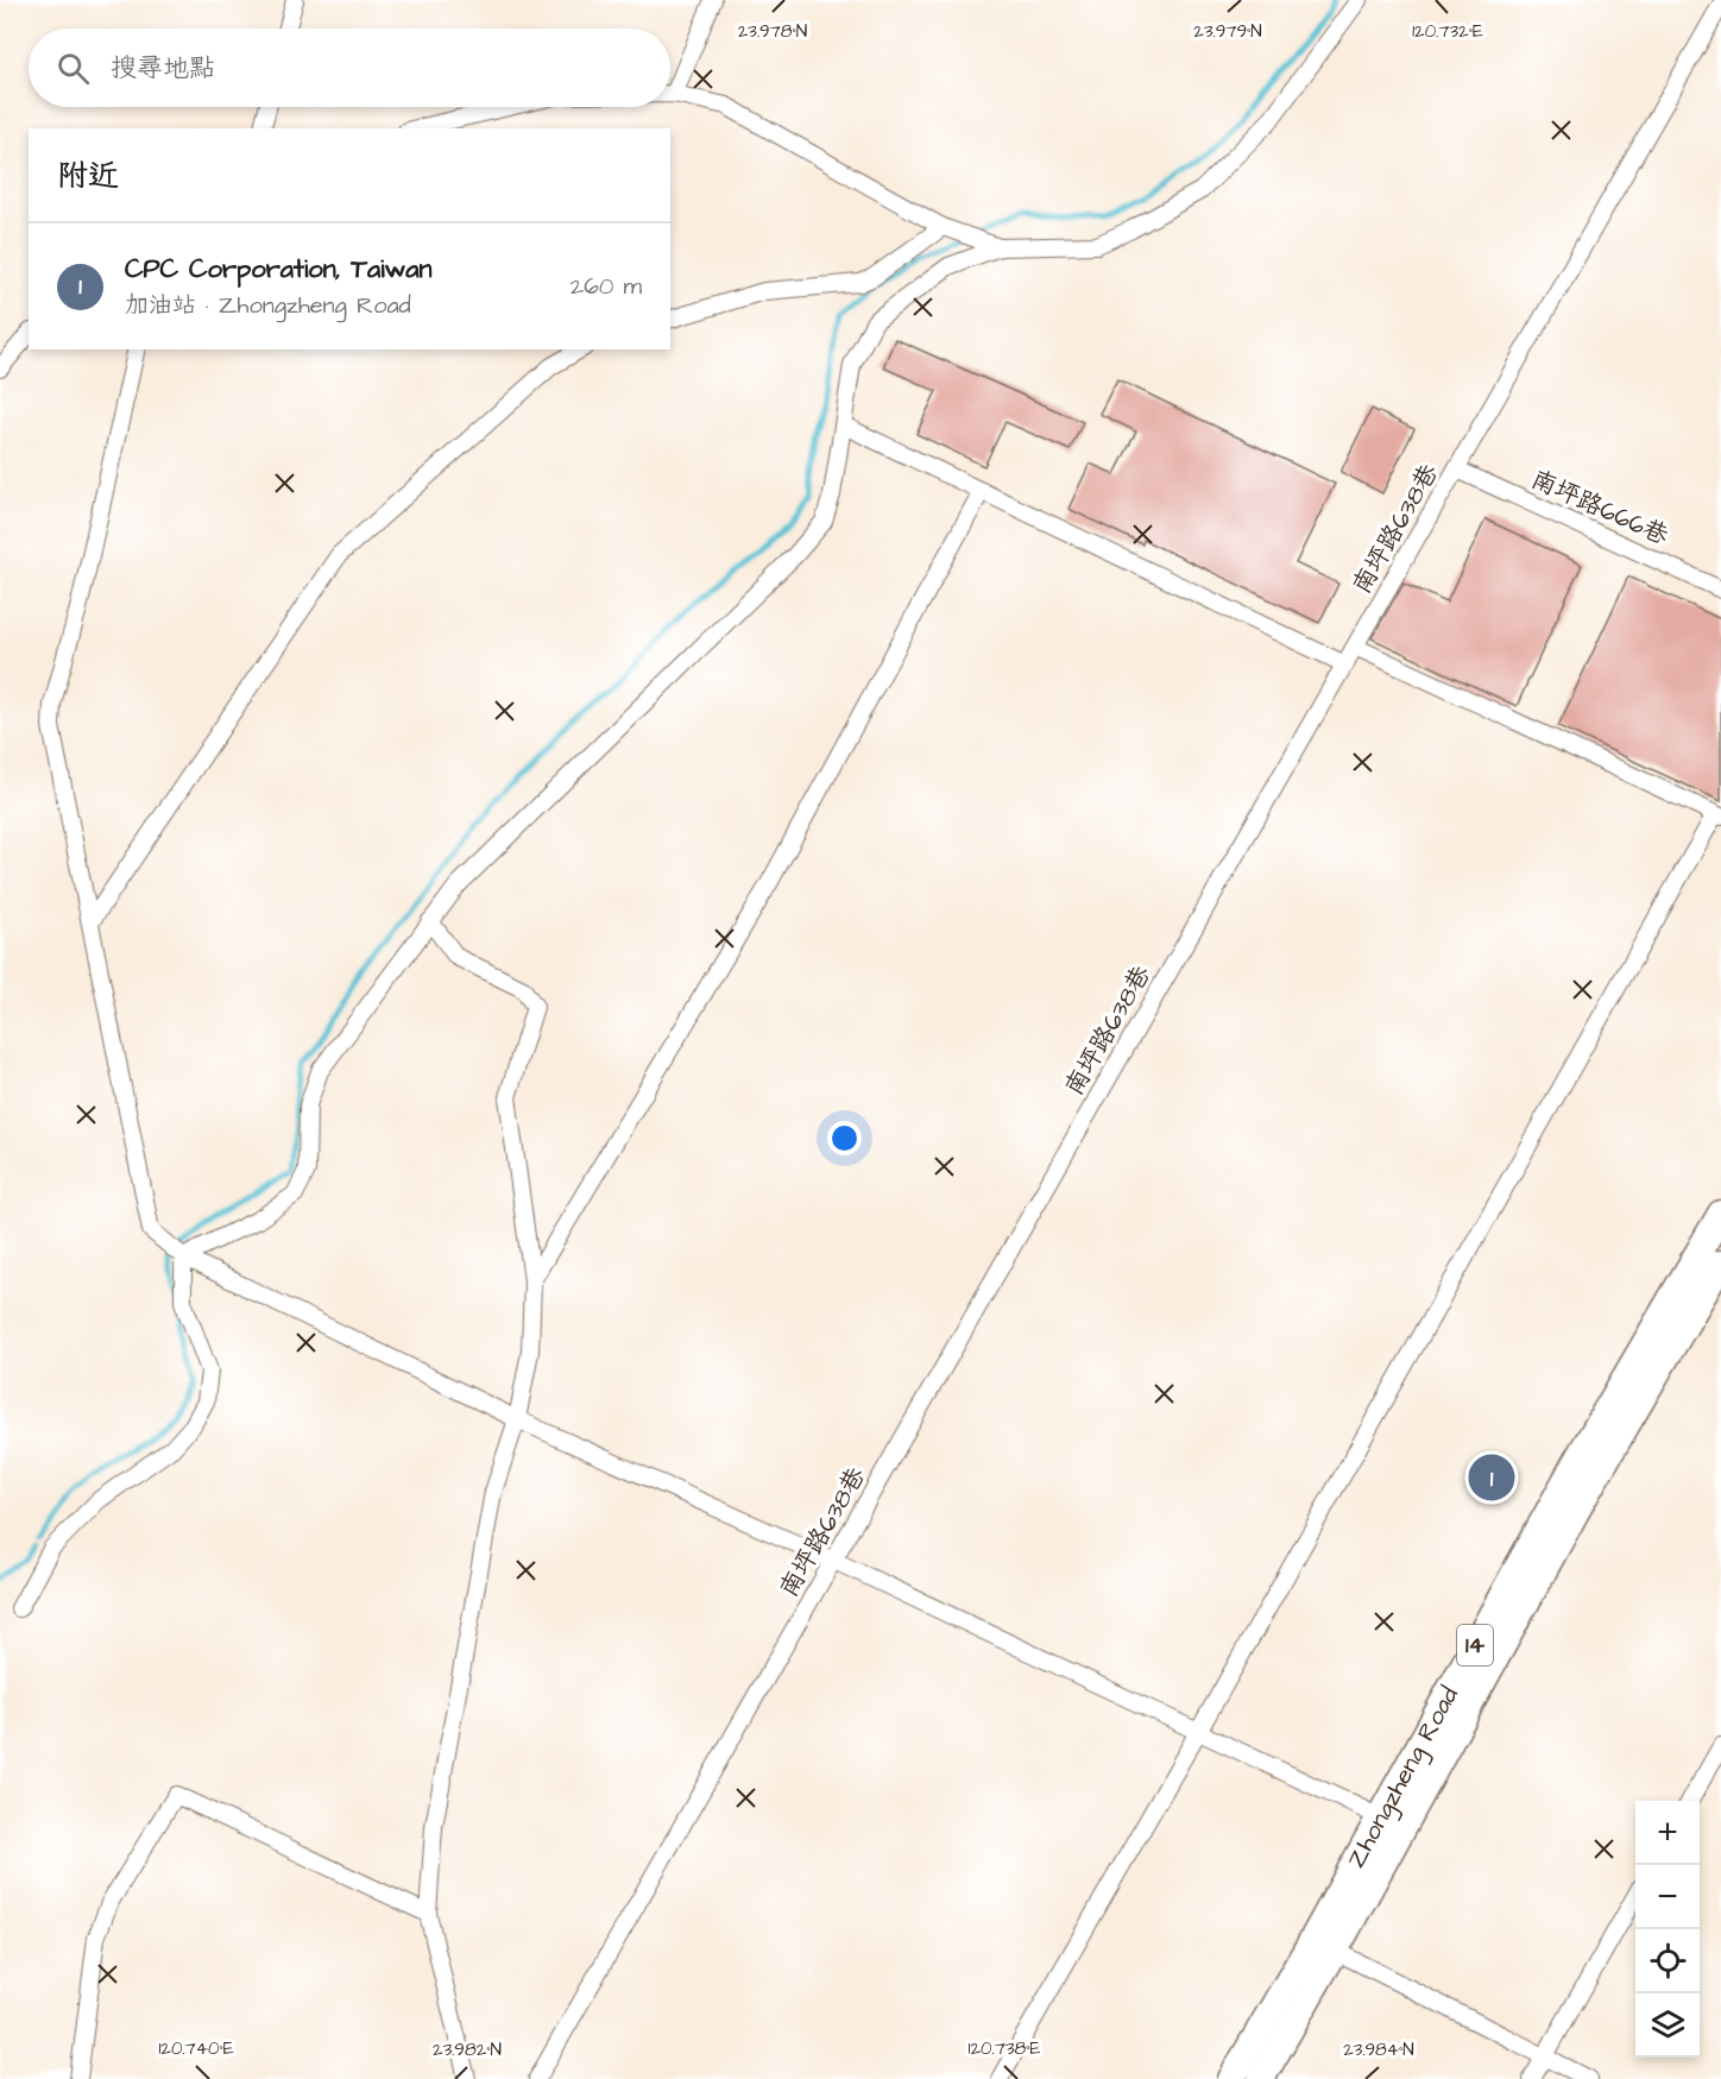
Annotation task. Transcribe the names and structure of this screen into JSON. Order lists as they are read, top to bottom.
{
  "streets": {
    "main road": ["14", "Zhongzheng Road"],
    "street": ["南坪路666巷", "南坪路638巷"]
  },
  "crossings": [
    ["南坪路666巷", "南坪路638巷"]
  ],
  "page": {
    "search": "搜尋地點",
    "heading": "附近",
    "list": [
      {
        "mark": "1",
        "name": "CPC Corporation, Taiwan",
        "note": "加油站 · Zhongzheng Road",
        "value": "260 m"
      }
    ],
    "pins": "1",
    "map_buttons": ["+", "−"]
  },
  "coordinates": [
    "23.978°N",
    "23.979°N",
    "120.732°E",
    "120.740°E",
    "120.738°E",
    "23.982°N",
    "23.984°N"
  ]
}
